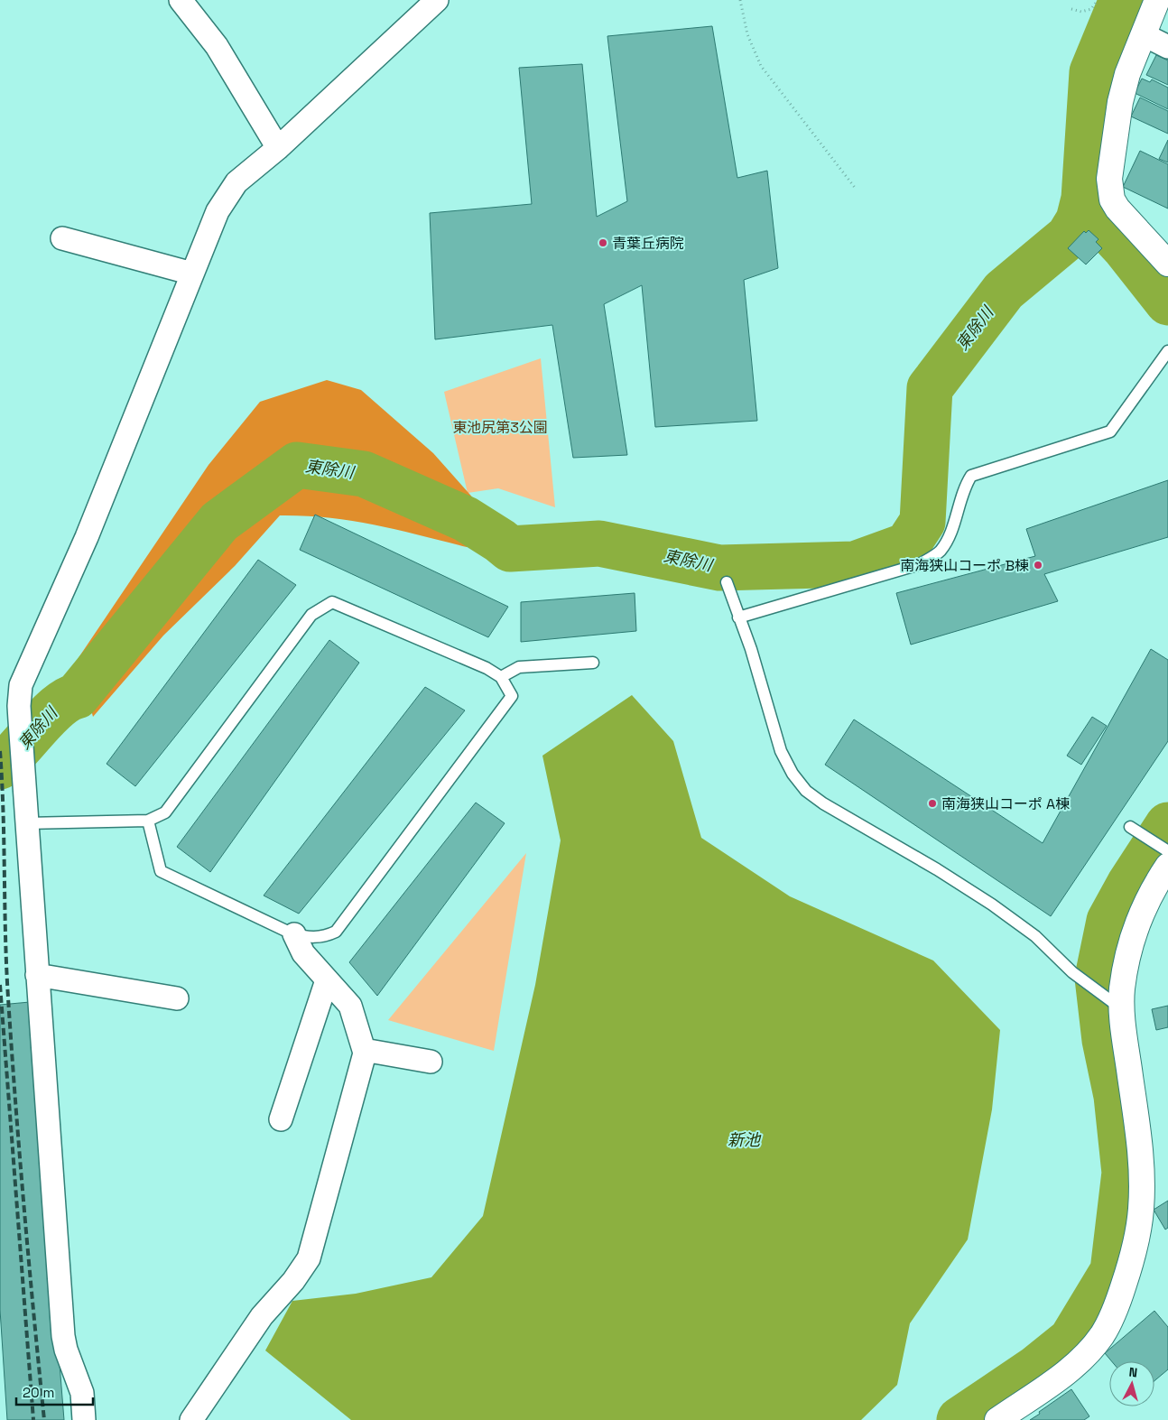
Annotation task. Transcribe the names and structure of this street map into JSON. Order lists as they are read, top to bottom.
{
  "water": ["東除川", "新池"],
  "parks": ["東池尻第3公園"],
  "places": ["青葉丘病院", "南海狭山コーポ B棟", "南海狭山コーポ A棟"],
  "scale_bar": "20 m",
  "north": "top"
}
